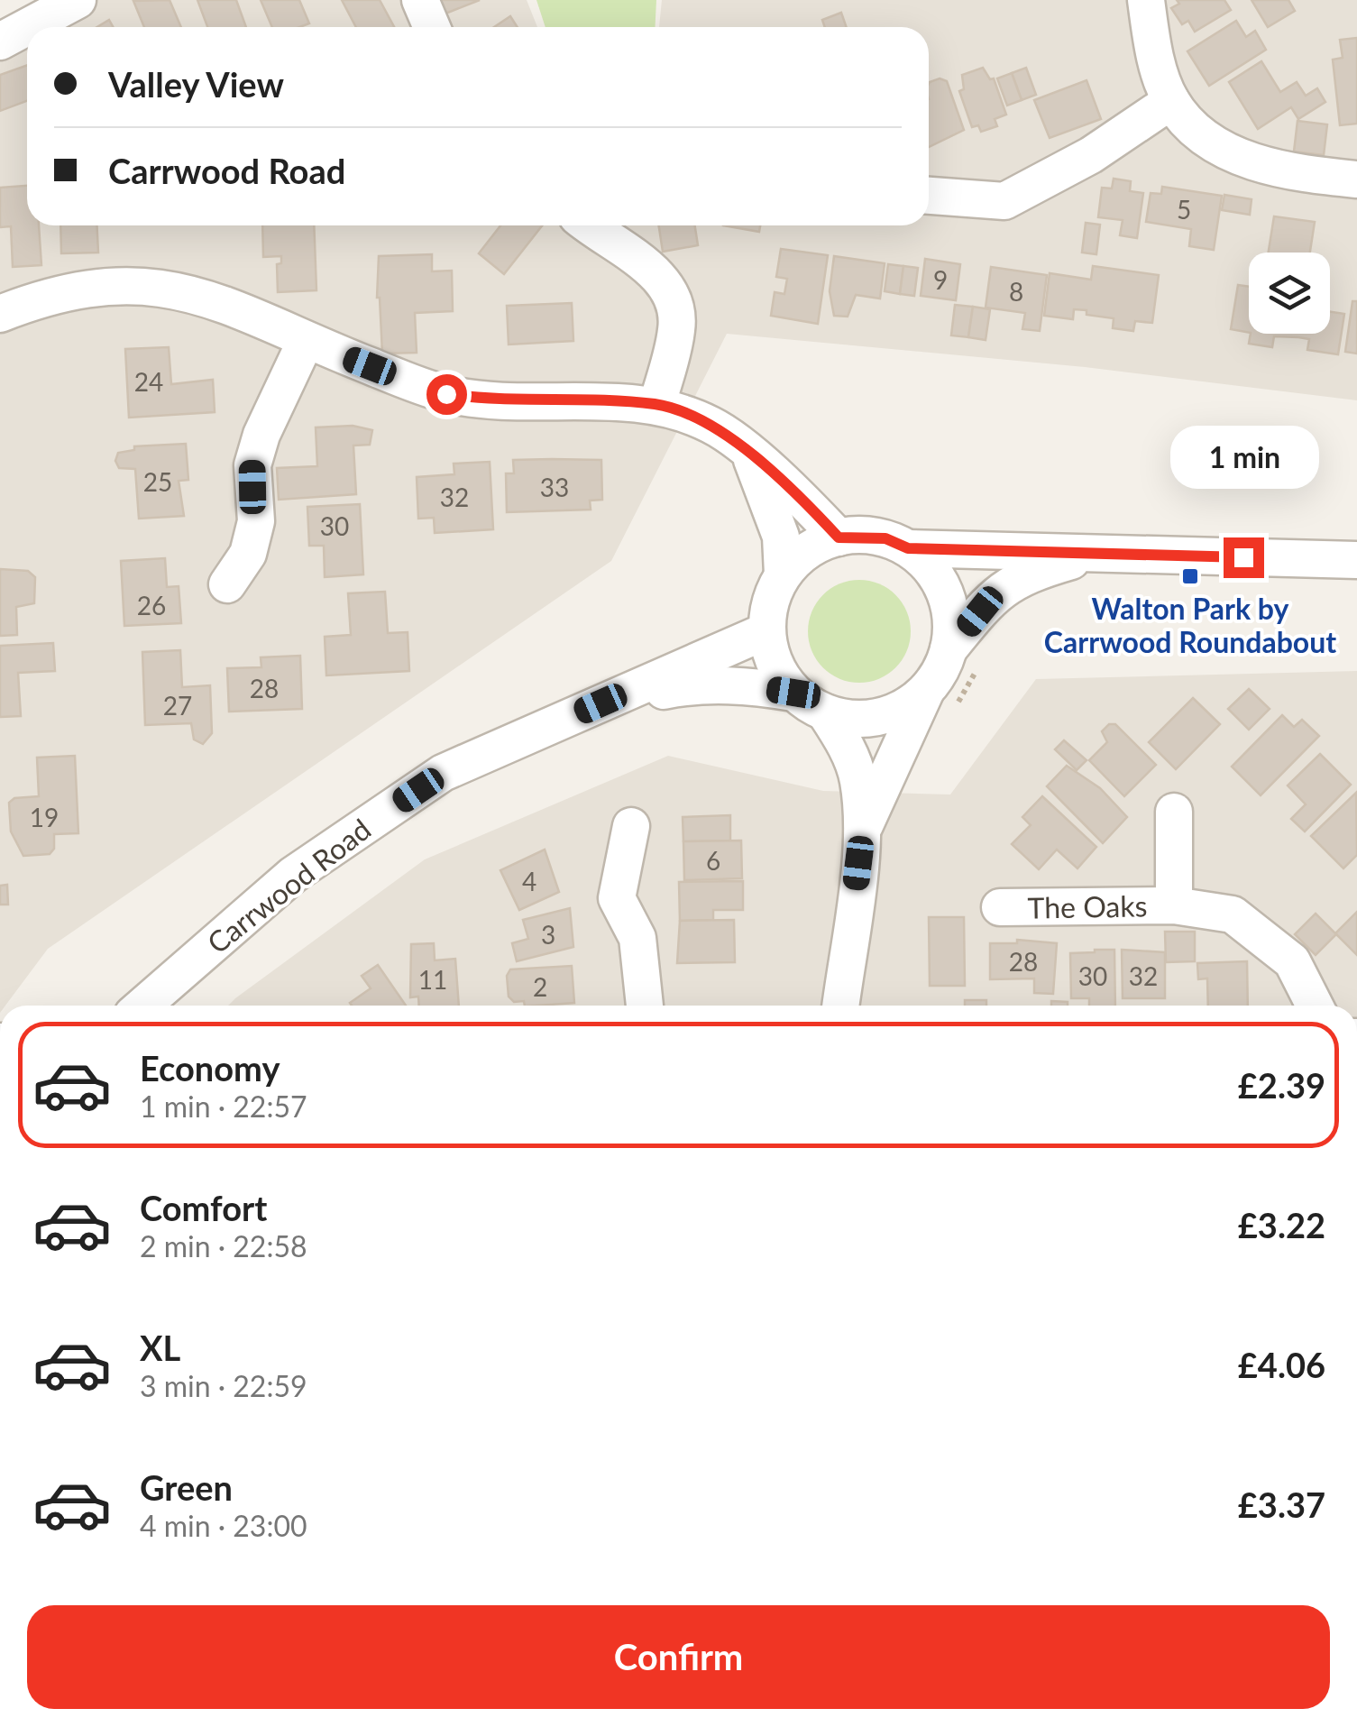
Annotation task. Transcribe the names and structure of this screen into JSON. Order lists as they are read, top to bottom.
{
  "streets": {
    "street": ["Carrwood Road", "The Oaks"]
  },
  "places": {
    "transit": ["Walton Park by Carrwood Roundabout"]
  },
  "house_numbers": [
    "5",
    "9",
    "8",
    "24",
    "25",
    "33",
    "32",
    "30",
    "26",
    "28",
    "27",
    "19",
    "6",
    "4",
    "3",
    "28",
    "30",
    "32",
    "11",
    "2"
  ],
  "page": {
    "banner": ["Valley View", "Carrwood Road"],
    "bubble": "1 min",
    "list": [
      {
        "name": "Economy",
        "note": "1 min · 22:57",
        "value": "£2.39"
      },
      {
        "name": "Comfort",
        "note": "2 min · 22:58",
        "value": "£3.22"
      },
      {
        "name": "XL",
        "note": "3 min · 22:59",
        "value": "£4.06"
      },
      {
        "name": "Green",
        "note": "4 min · 23:00",
        "value": "£3.37"
      }
    ],
    "buttons": "Confirm"
  }
}
